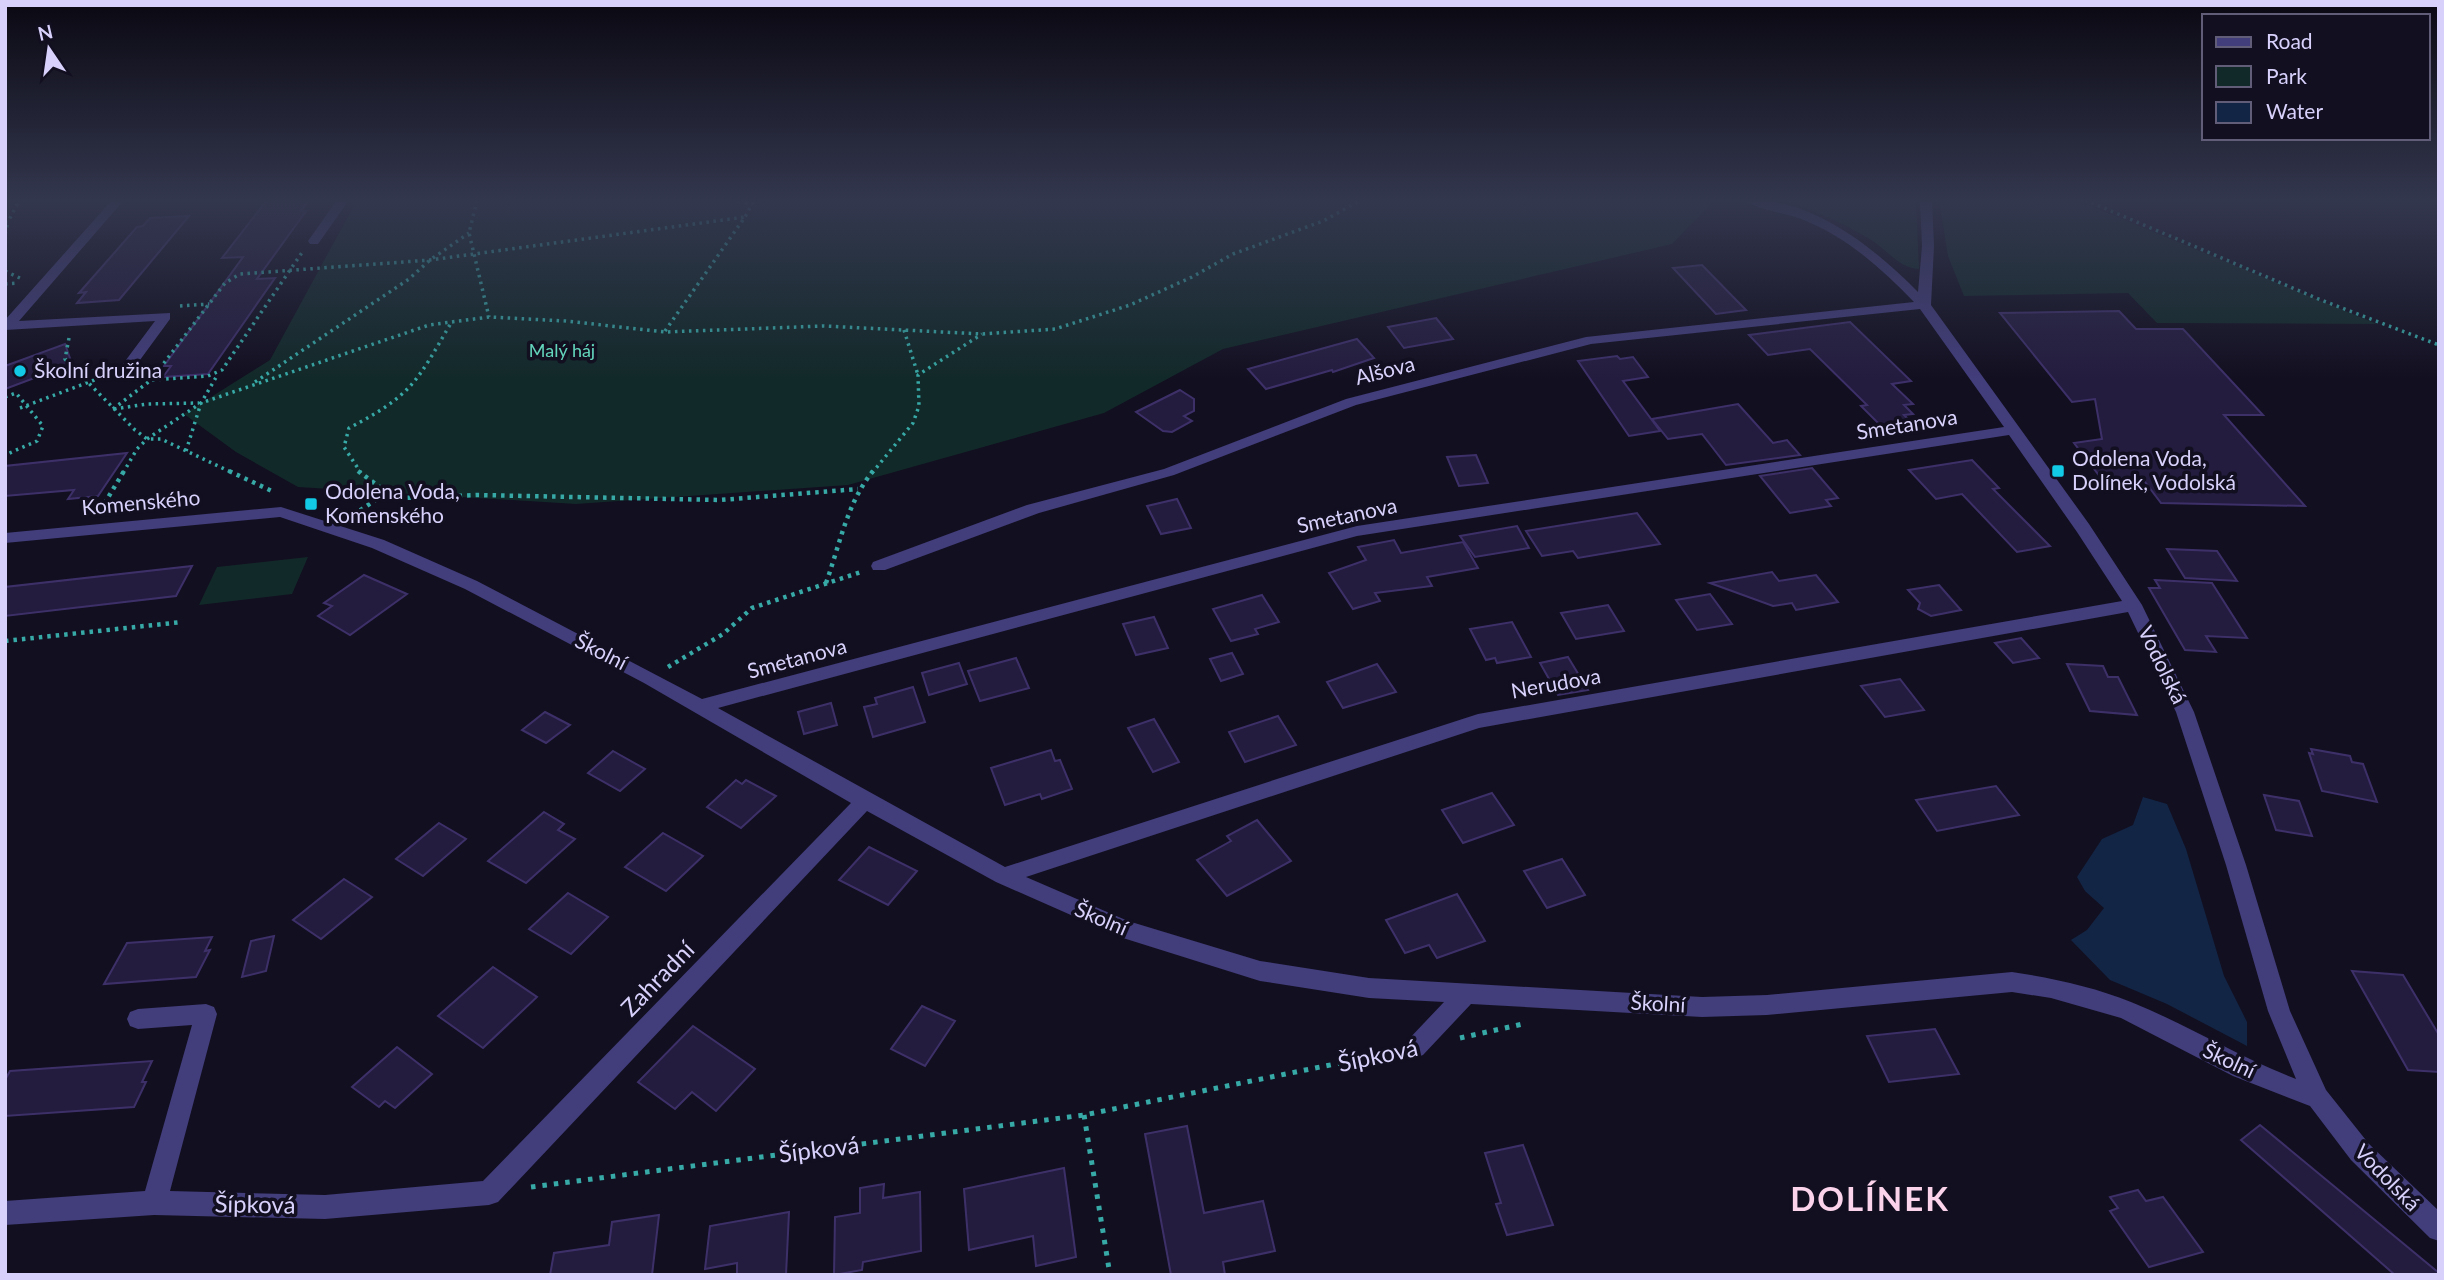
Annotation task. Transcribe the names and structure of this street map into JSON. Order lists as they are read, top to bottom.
{
  "streets": {
    "street": [
      "Alšova",
      "Smetanova",
      "Komenského",
      "Školní",
      "Vodolská",
      "Nerudova",
      "Zahradní",
      "Šípková"
    ]
  },
  "crossings": [
    ["Alšova", "Vodolská"],
    ["Smetanova", "Školní"],
    ["Smetanova", "Vodolská"],
    ["Komenského", "Školní"],
    ["Školní", "Vodolská"],
    ["Školní", "Nerudova"],
    ["Školní", "Zahradní"],
    ["Vodolská", "Nerudova"],
    ["Zahradní", "Šípková"]
  ],
  "districts": ["DOLÍNEK"],
  "parks": ["Malý háj"],
  "places": {
    "other": ["Školní družina"],
    "transit": ["Odolena Voda, Dolínek, Vodolská", "Odolena Voda, Komenského"]
  },
  "legend": ["Road", "Park", "Water"],
  "north": "top"
}
